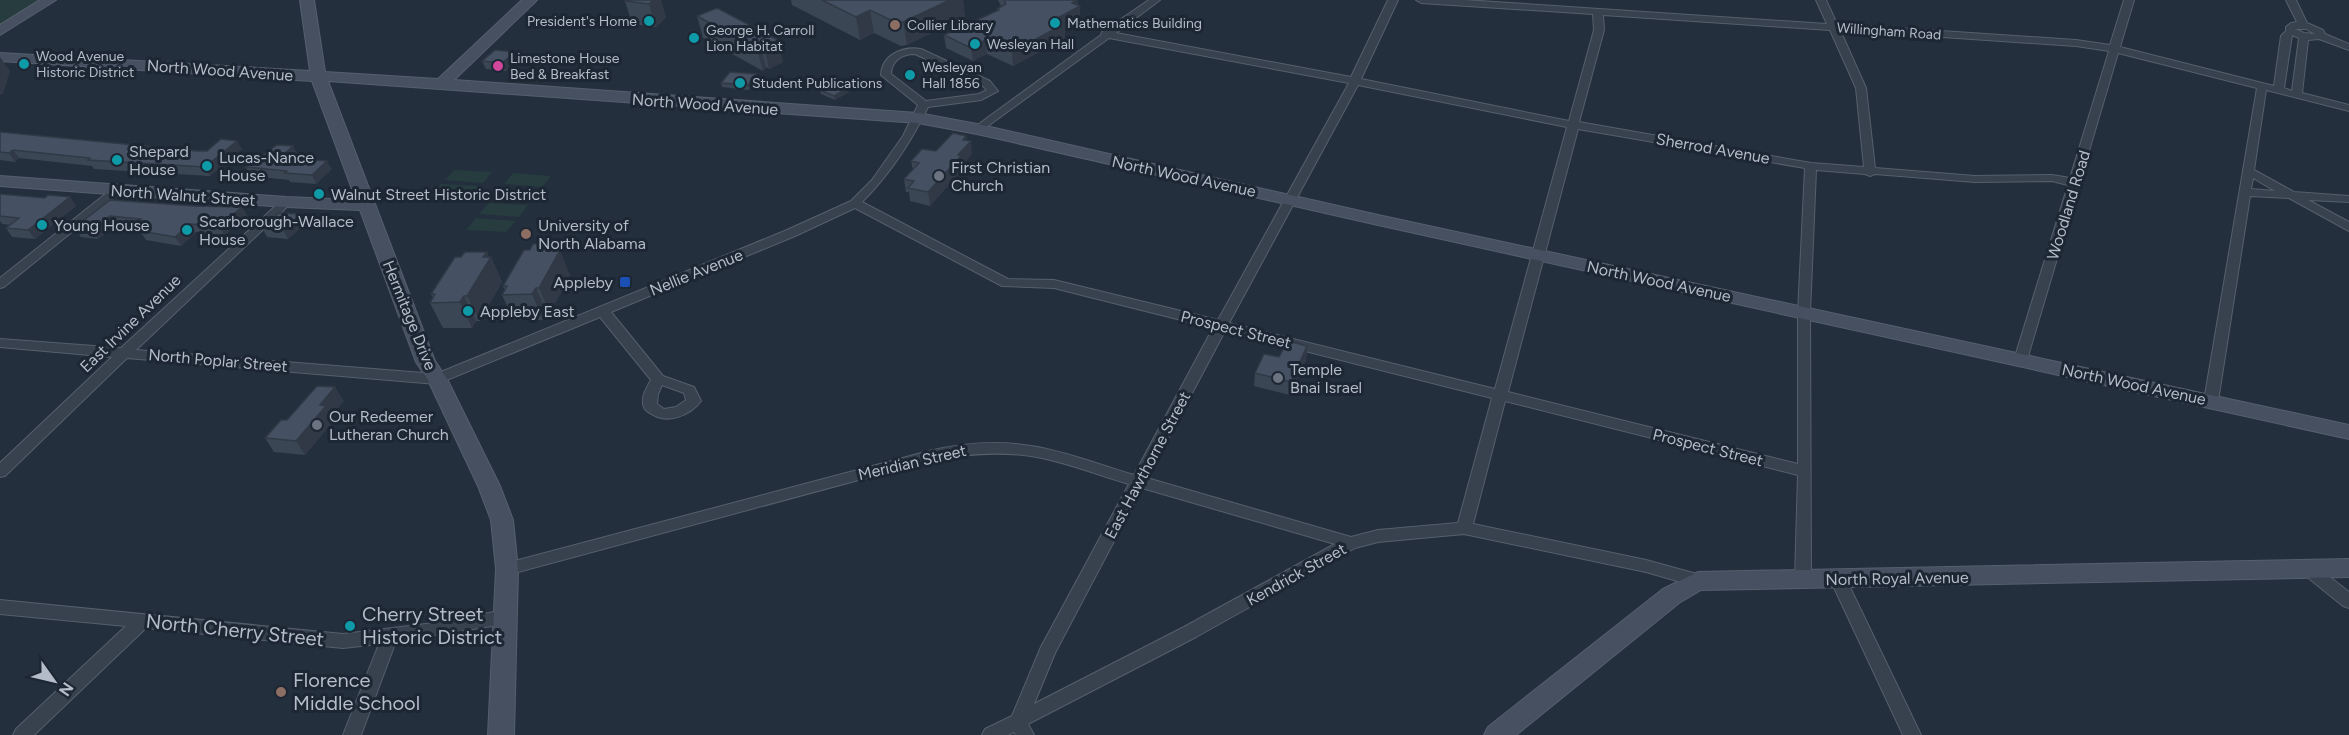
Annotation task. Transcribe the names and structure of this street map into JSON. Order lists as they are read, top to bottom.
{
  "streets": {
    "street": [
      "Willingham Road",
      "North Wood Avenue",
      "Sherrod Avenue",
      "North Walnut Street",
      "Woodland Road",
      "Nellie Avenue",
      "Hermitage Drive",
      "East Irvine Avenue",
      "Prospect Street",
      "North Poplar Street",
      "Meridian Street",
      "East Hawthorne Street",
      "Kendrick Street",
      "North Royal Avenue",
      "North Cherry Street"
    ]
  },
  "crossings": [
    ["Willingham Road", "Woodland Road"],
    ["North Wood Avenue", "Woodland Road"],
    ["North Wood Avenue", "Nellie Avenue"],
    ["North Wood Avenue", "Hermitage Drive"],
    ["North Wood Avenue", "East Hawthorne Street"],
    ["Sherrod Avenue", "Woodland Road"],
    ["Sherrod Avenue", "East Hawthorne Street"],
    ["North Walnut Street", "Hermitage Drive"],
    ["North Walnut Street", "East Irvine Avenue"],
    ["Nellie Avenue", "Hermitage Drive"],
    ["Nellie Avenue", "Prospect Street"],
    ["Nellie Avenue", "North Poplar Street"],
    ["Hermitage Drive", "North Poplar Street"],
    ["Hermitage Drive", "Meridian Street"],
    ["Hermitage Drive", "North Cherry Street"],
    ["East Irvine Avenue", "North Poplar Street"],
    ["Prospect Street", "East Hawthorne Street"],
    ["Meridian Street", "East Hawthorne Street"],
    ["Meridian Street", "Kendrick Street"],
    ["East Hawthorne Street", "Kendrick Street"],
    ["Kendrick Street", "North Royal Avenue"]
  ],
  "places": {
    "other": [
      "President's Home",
      "Mathematics Building",
      "Collier Library",
      "George H. Carroll Lion Habitat",
      "Wesleyan Hall",
      "Wood Avenue Historic District",
      "Limestone House Bed & Breakfast",
      "Wesleyan Hall 1856",
      "Student Publications",
      "Shepard House",
      "Lucas-Nance House",
      "First Christian Church",
      "Walnut Street Historic District",
      "Young House",
      "Scarborough-Wallace House",
      "University of North Alabama",
      "Appleby East",
      "Temple Bnai Israel",
      "Our Redeemer Lutheran Church",
      "Cherry Street Historic District",
      "Florence Middle School"
    ],
    "transit": ["Appleby"]
  },
  "north": "bottom right"
}
